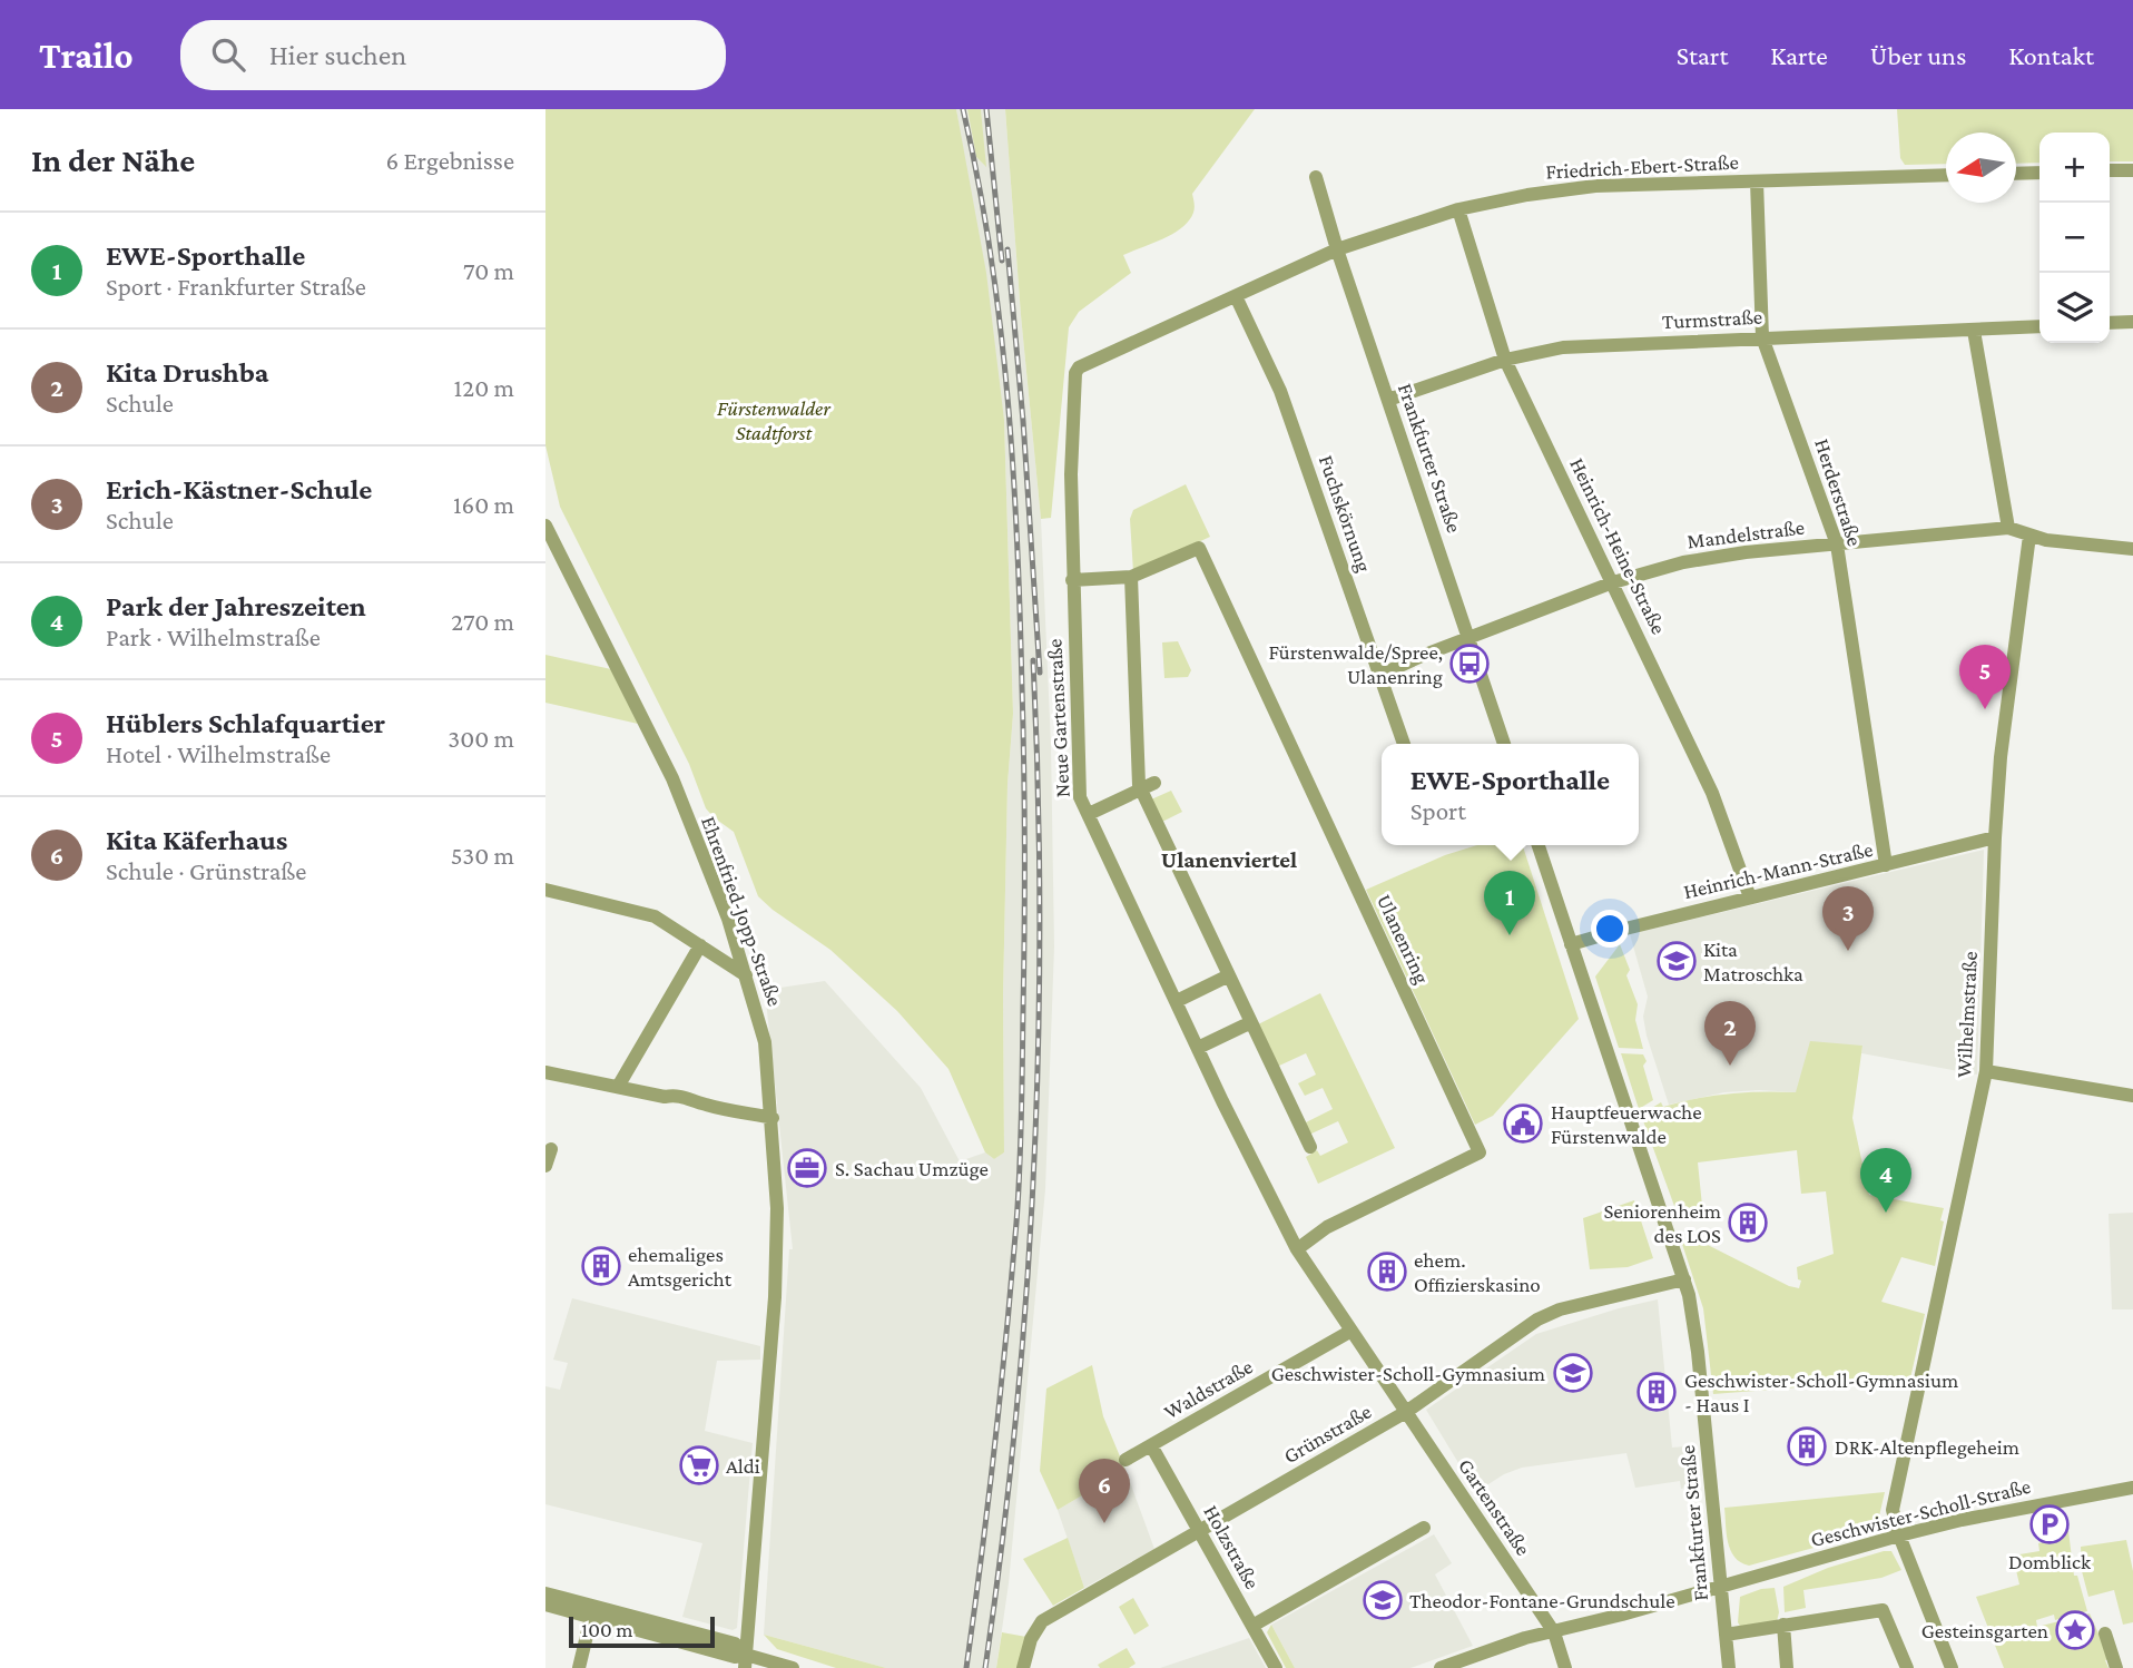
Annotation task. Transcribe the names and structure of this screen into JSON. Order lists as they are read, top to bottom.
{
  "streets": {
    "street": [
      "Friedrich-Ebert-Straße",
      "Turmstraße",
      "Frankfurter Straße",
      "Herderstraße",
      "Fuchskörnung",
      "Mandelstraße",
      "Heinrich-Heine-Straße",
      "Neue Gartenstraße",
      "Heinrich-Mann-Straße",
      "Ehrenfried-Jopp-Straße",
      "Ulanenring",
      "Wilhelmstraße",
      "Waldstraße",
      "Grünstraße",
      "Gartenstraße",
      "Geschwister-Scholl-Straße",
      "Holzstraße"
    ]
  },
  "crossings": [
    ["Friedrich-Ebert-Straße", "Frankfurter Straße"],
    ["Friedrich-Ebert-Straße", "Herderstraße"],
    ["Friedrich-Ebert-Straße", "Heinrich-Heine-Straße"],
    ["Friedrich-Ebert-Straße", "Neue Gartenstraße"],
    ["Turmstraße", "Frankfurter Straße"],
    ["Turmstraße", "Herderstraße"],
    ["Turmstraße", "Heinrich-Heine-Straße"],
    ["Frankfurter Straße", "Mandelstraße"],
    ["Frankfurter Straße", "Neue Gartenstraße"],
    ["Frankfurter Straße", "Heinrich-Mann-Straße"],
    ["Frankfurter Straße", "Grünstraße"],
    ["Frankfurter Straße", "Geschwister-Scholl-Straße"],
    ["Herderstraße", "Mandelstraße"],
    ["Herderstraße", "Heinrich-Mann-Straße"],
    ["Fuchskörnung", "Mandelstraße"],
    ["Fuchskörnung", "Neue Gartenstraße"],
    ["Mandelstraße", "Heinrich-Heine-Straße"],
    ["Mandelstraße", "Wilhelmstraße"],
    ["Heinrich-Heine-Straße", "Heinrich-Mann-Straße"],
    ["Neue Gartenstraße", "Ulanenring"],
    ["Neue Gartenstraße", "Waldstraße"],
    ["Neue Gartenstraße", "Grünstraße"],
    ["Neue Gartenstraße", "Gartenstraße"],
    ["Heinrich-Mann-Straße", "Wilhelmstraße"],
    ["Wilhelmstraße", "Geschwister-Scholl-Straße"],
    ["Waldstraße", "Holzstraße"],
    ["Grünstraße", "Gartenstraße"],
    ["Grünstraße", "Holzstraße"],
    ["Gartenstraße", "Geschwister-Scholl-Straße"]
  ],
  "districts": ["Ulanenviertel"],
  "parks": ["Fürstenwalder Stadtforst"],
  "places": {
    "bus stop": ["Fürstenwalde/Spree, Ulanenring"],
    "school or university": ["Kita Matroschka", "Geschwister-Scholl-Gymnasium", "Theodor-Fontane-Grundschule"],
    "public building": ["Hauptfeuerwache Fürstenwalde"],
    "office": ["S. Sachau Umzüge"],
    "building": [
      "Seniorenheim des LOS",
      "ehemaliges Amtsgericht",
      "ehem. Offizierskasino",
      "Geschwister-Scholl-Gymnasium - Haus I",
      "DRK-Altenpflegeheim"
    ],
    "supermarket": ["Aldi"],
    "parking": ["Domblick"],
    "place": ["Gesteinsgarten"]
  },
  "scale_bar": "100 m",
  "north": "left",
  "page": {
    "header": "Trailo",
    "search": "Hier suchen",
    "nav": [
      "Start",
      "Karte",
      "Über uns",
      "Kontakt"
    ],
    "heading": ["In der Nähe", "6 Ergebnisse"],
    "map_buttons": ["+", "−"],
    "list": [
      {
        "mark": "1",
        "name": "EWE-Sporthalle",
        "note": "Sport · Frankfurter Straße",
        "value": "70 m"
      },
      {
        "mark": "2",
        "name": "Kita Drushba",
        "note": "Schule",
        "value": "120 m"
      },
      {
        "mark": "3",
        "name": "Erich-Kästner-Schule",
        "note": "Schule",
        "value": "160 m"
      },
      {
        "mark": "4",
        "name": "Park der Jahreszeiten",
        "note": "Park · Wilhelmstraße",
        "value": "270 m"
      },
      {
        "mark": "5",
        "name": "Hüblers Schlafquartier",
        "note": "Hotel · Wilhelmstraße",
        "value": "300 m"
      },
      {
        "mark": "6",
        "name": "Kita Käferhaus",
        "note": "Schule · Grünstraße",
        "value": "530 m"
      }
    ],
    "pins": [
      "5",
      "1",
      "3",
      "2",
      "4",
      "6"
    ],
    "popup": ["EWE-Sporthalle", "Sport"],
    "scale": "100 m"
  }
}
